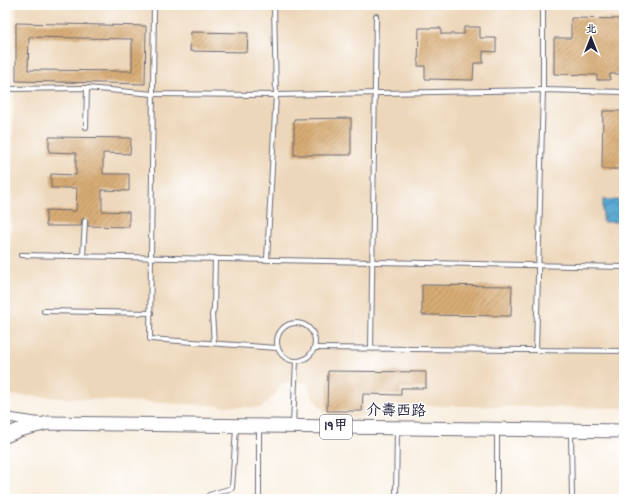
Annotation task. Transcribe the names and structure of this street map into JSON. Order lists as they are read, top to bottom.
{
  "streets": {
    "main road": ["介壽西路", "19甲"]
  },
  "north": "top"
}
